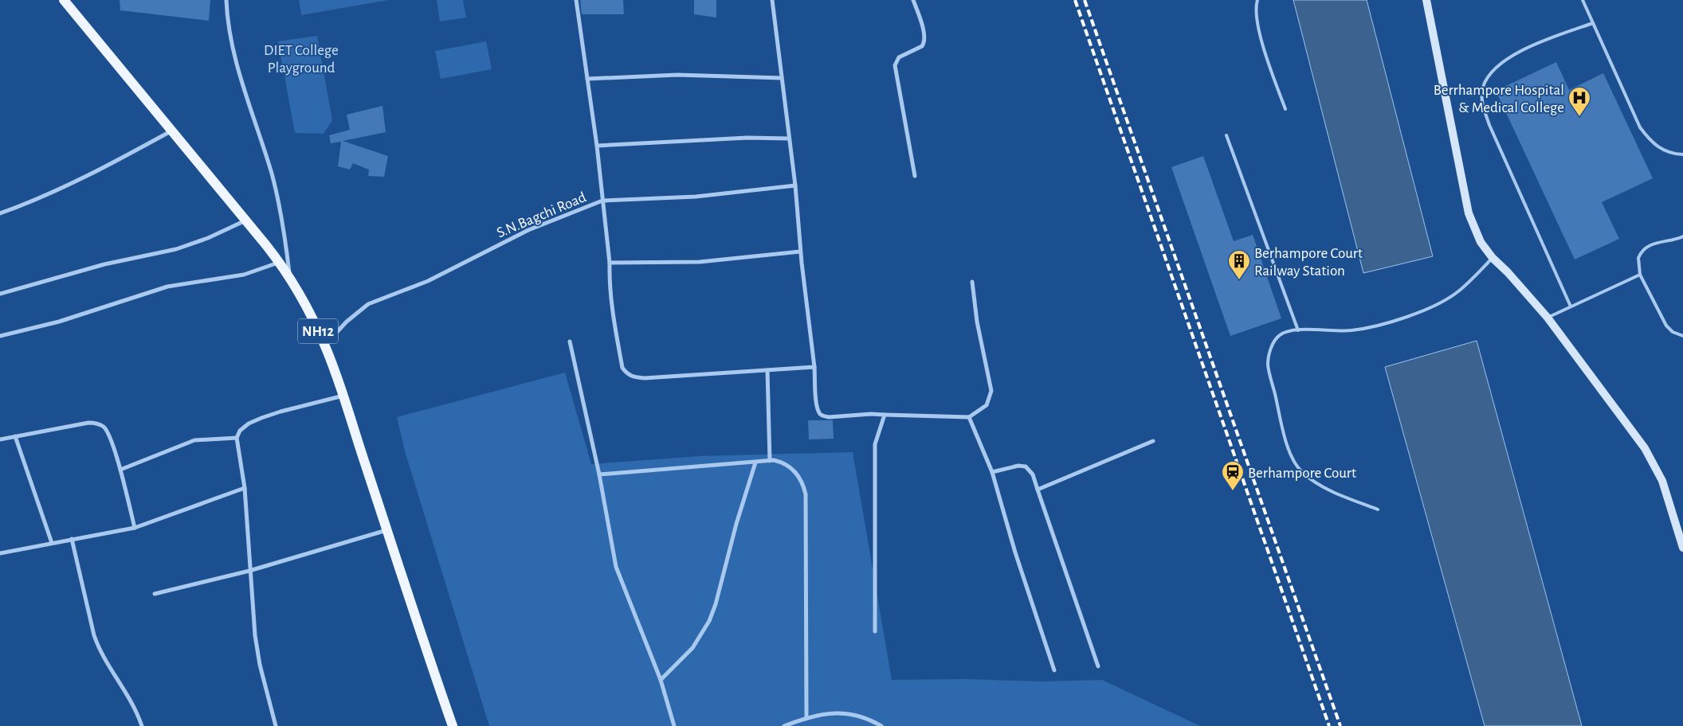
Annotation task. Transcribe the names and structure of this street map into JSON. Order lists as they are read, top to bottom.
{
  "streets": {
    "main road": ["NH12"],
    "street": ["S.N.Bagchi Road"]
  },
  "crossings": [
    ["S.N.Bagchi Road", "NH12"]
  ],
  "parks": ["DIET College Playground"],
  "places": {
    "hospital": ["Berrhampore Hospital & Medical College"],
    "building": ["Berhampore Court Railway Station"],
    "station": ["Berhampore Court"]
  }
}
